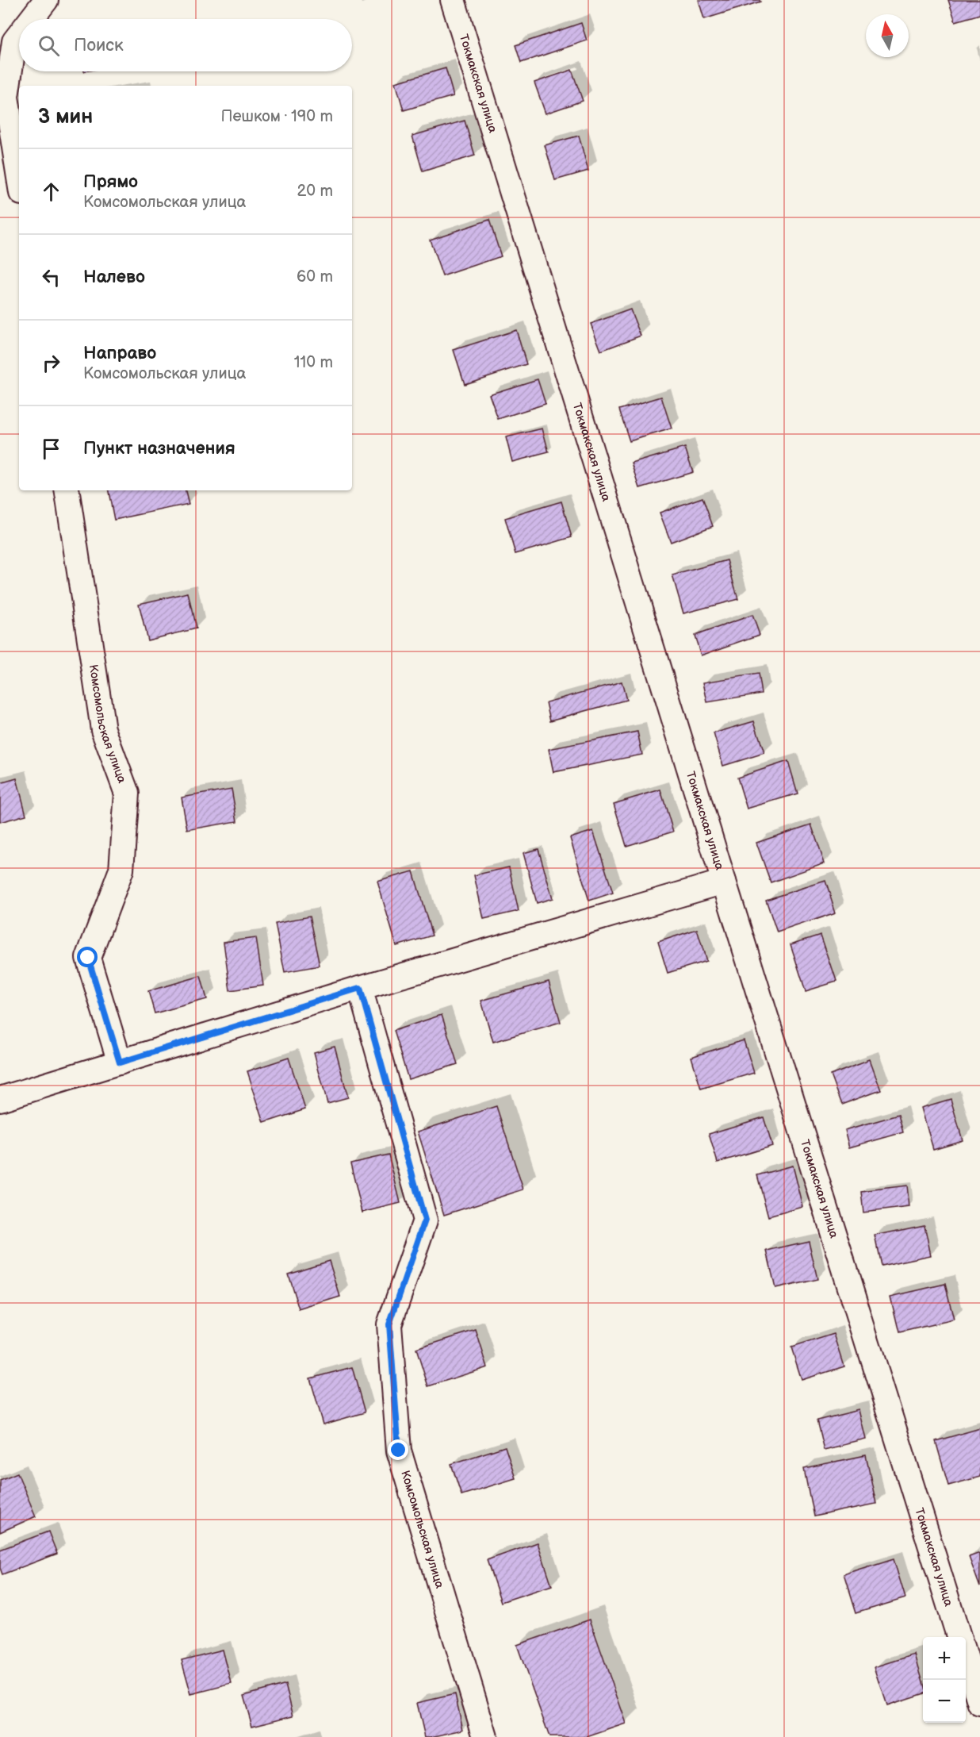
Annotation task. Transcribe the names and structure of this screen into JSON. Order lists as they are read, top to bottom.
{
  "streets": {
    "street": ["Токмакская улица", "Комсомольская улица"]
  },
  "north": "top",
  "page": {
    "search": "Поиск",
    "heading": ["3 мин", "Пешком · 190 m"],
    "list": [
      ["Прямо", "Комсомольская улица", "20 m"],
      ["Налево", "60 m"],
      ["Направо", "Комсомольская улица", "110 m"],
      "Пункт назначения"
    ],
    "map_buttons": ["+", "−"]
  }
}
